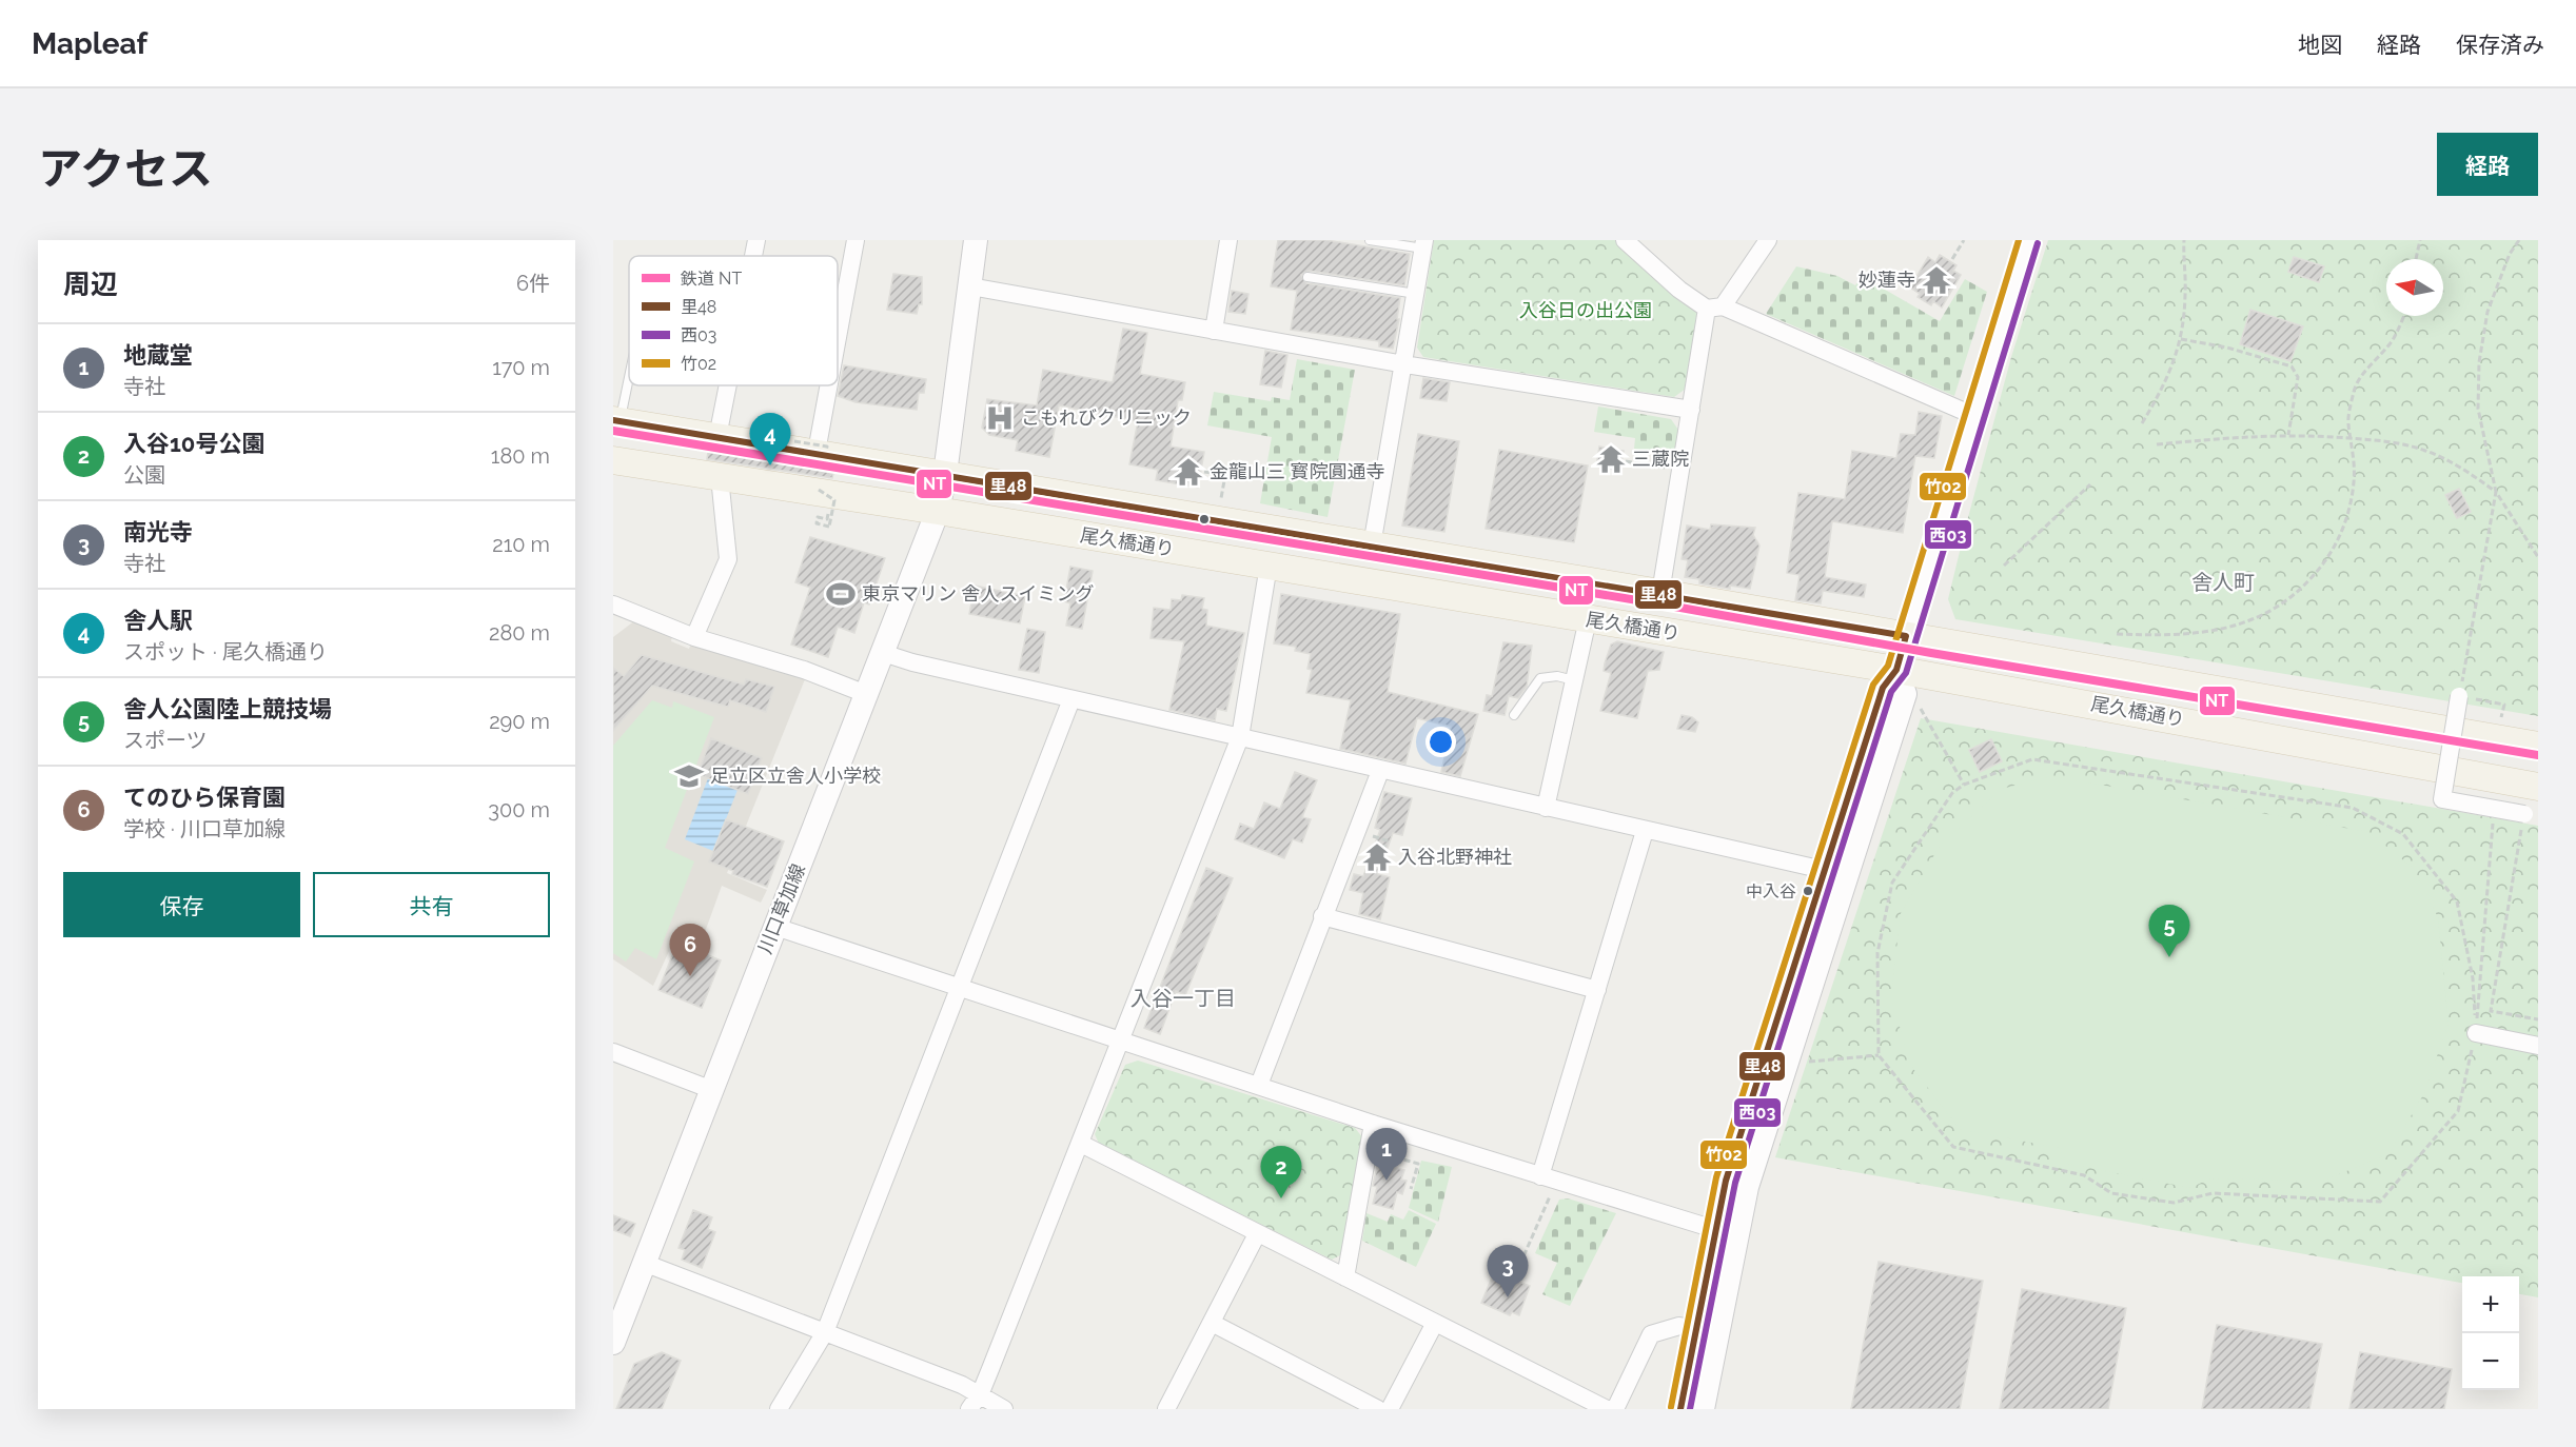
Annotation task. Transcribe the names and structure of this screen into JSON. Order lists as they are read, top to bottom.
{
  "streets": {
    "main road": ["尾久橋通り"],
    "street": ["川口草加線"]
  },
  "crossings": [
    ["尾久橋通り", "川口草加線"]
  ],
  "districts": ["舎人町", "入谷一丁目"],
  "parks": ["入谷日の出公園"],
  "places": {
    "temple": [
      "妙蓮寺",
      "三蔵院",
      "金龍山三 寳院圓通寺",
      "入谷北野神社"
    ],
    "hospital": ["こもれびクリニック"],
    "sports": ["東京マリン 舎人スイミング"],
    "school or university": ["足立区立舎人小学校"],
    "other": ["中入谷"]
  },
  "lines": [
    "transit line 竹02",
    "transit line 西03",
    "transit line 里48",
    "rail line NT"
  ],
  "legend": [
    "鉄道 NT",
    "里48",
    "西03",
    "竹02"
  ],
  "north": "left",
  "page": {
    "header": "Mapleaf",
    "nav": ["地図", "経路", "保存済み"],
    "title": "アクセス",
    "buttons": [
      "経路",
      ["保存", "共有"]
    ],
    "heading": ["周辺", "6件"],
    "list": [
      {
        "mark": "1",
        "name": "地蔵堂",
        "note": "寺社",
        "value": "170 m"
      },
      {
        "mark": "2",
        "name": "入谷10号公園",
        "note": "公園",
        "value": "180 m"
      },
      {
        "mark": "3",
        "name": "南光寺",
        "note": "寺社",
        "value": "210 m"
      },
      {
        "mark": "4",
        "name": "舎人駅",
        "note": "スポット · 尾久橋通り",
        "value": "280 m"
      },
      {
        "mark": "5",
        "name": "舎人公園陸上競技場",
        "note": "スポーツ",
        "value": "290 m"
      },
      {
        "mark": "6",
        "name": "てのひら保育園",
        "note": "学校 · 川口草加線",
        "value": "300 m"
      }
    ],
    "pins": [
      "4",
      "5",
      "6",
      "1",
      "2",
      "3"
    ],
    "map_buttons": ["+", "−"]
  }
}
